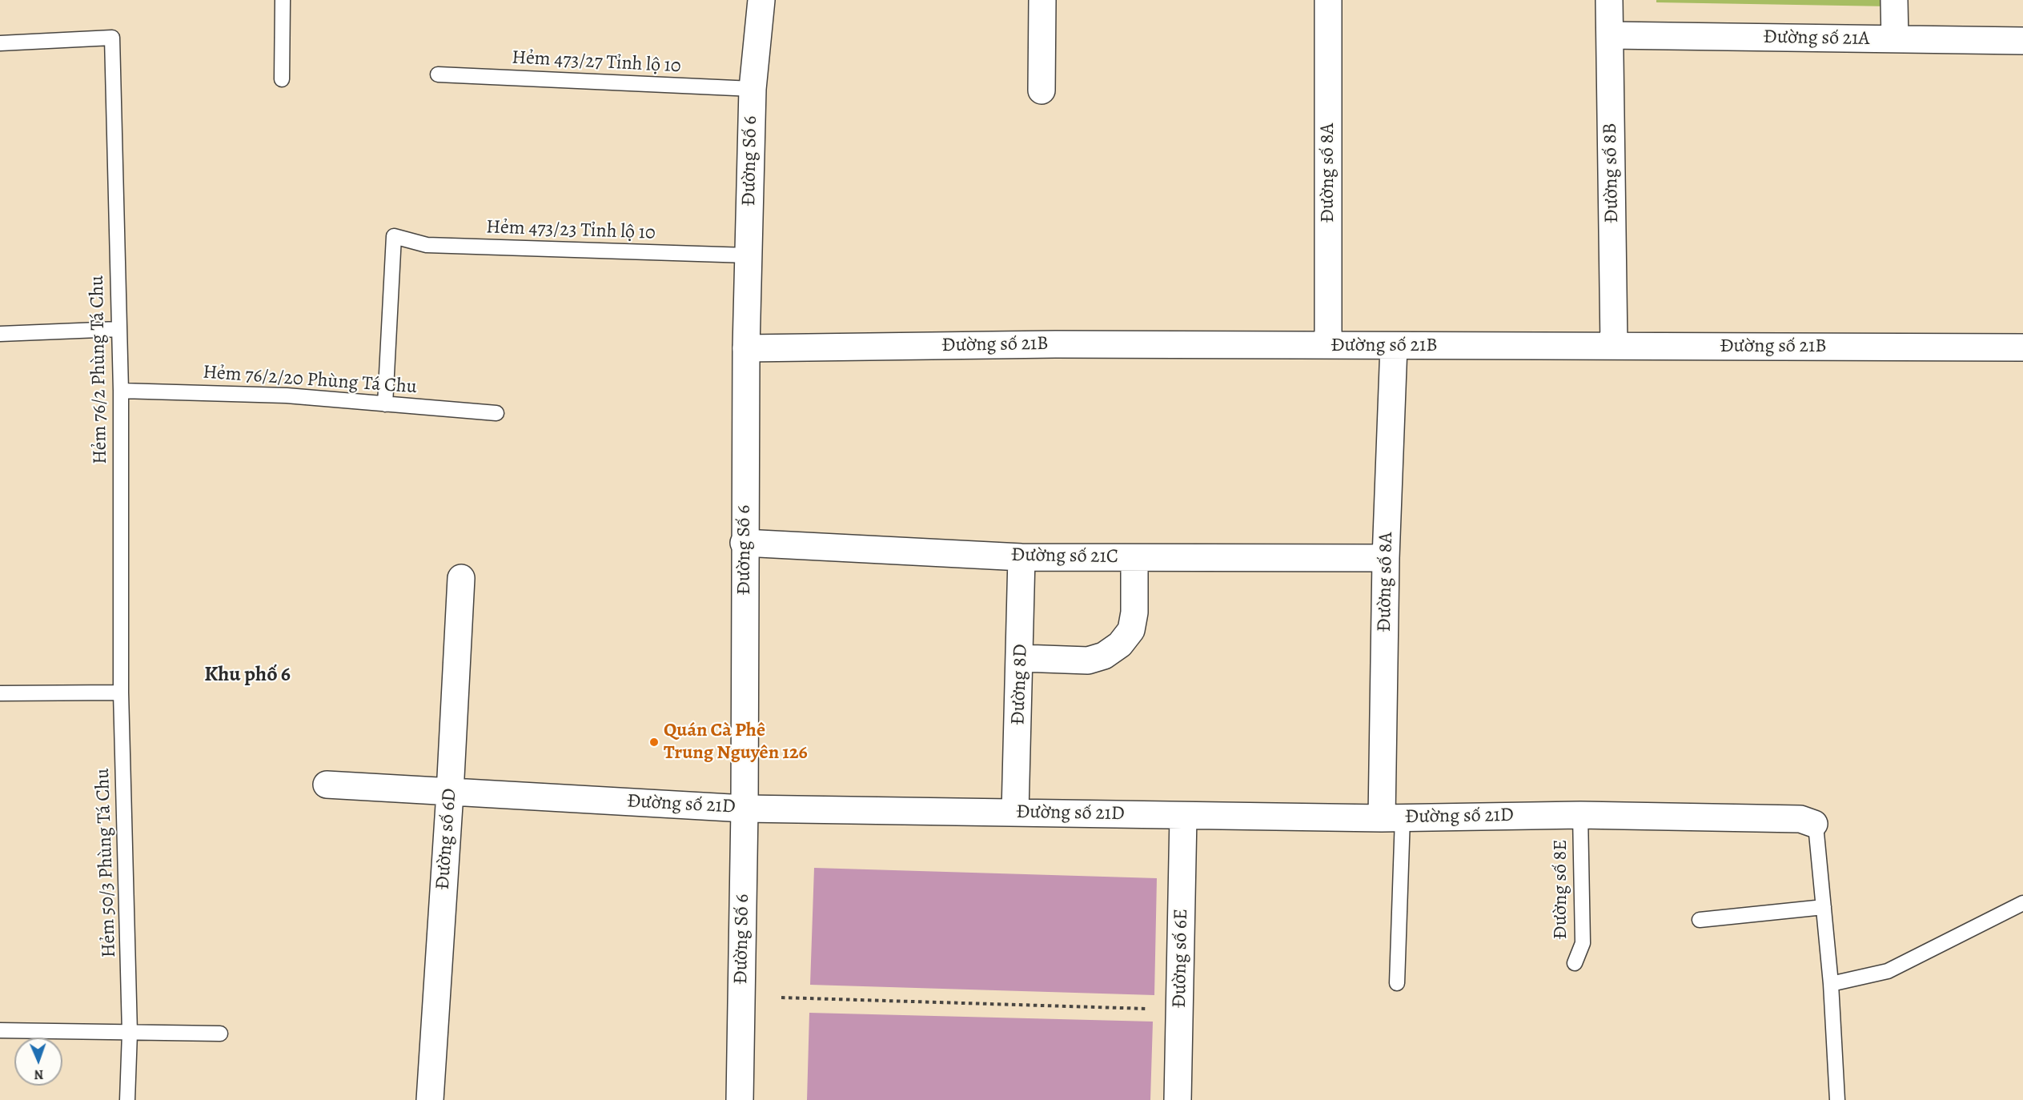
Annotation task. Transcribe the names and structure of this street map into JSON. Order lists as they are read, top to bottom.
{
  "streets": {
    "street": [
      "Đường số 21A",
      "Đường Số 6",
      "Đường số 8A",
      "Đường số 8B",
      "Đường số 21B",
      "Đường số 21C",
      "Đường 8D",
      "Đường số 21D",
      "Đường số 6D",
      "Đường số 6E"
    ],
    "lane": [
      "Hẻm 473/27 Tỉnh lộ 10",
      "Hẻm 473/23 Tỉnh lộ 10",
      "Hẻm 76/2 Phùng Tá Chu",
      "Hẻm 76/2/20 Phùng Tá Chu",
      "Hẻm 50/3 Phùng Tá Chu",
      "Đường số 8E"
    ]
  },
  "crossings": [
    ["Đường số 21A", "Đường số 8B"],
    ["Hẻm 473/27 Tỉnh lộ 10", "Đường Số 6"],
    ["Đường Số 6", "Hẻm 473/23 Tỉnh lộ 10"],
    ["Đường Số 6", "Đường số 21B"],
    ["Đường Số 6", "Đường số 21C"],
    ["Đường Số 6", "Đường số 21D"],
    ["Đường số 8A", "Đường số 21B"],
    ["Đường số 8A", "Đường số 21C"],
    ["Đường số 8A", "Đường số 21D"],
    ["Đường số 8B", "Đường số 21B"],
    ["Hẻm 473/23 Tỉnh lộ 10", "Hẻm 76/2/20 Phùng Tá Chu"],
    ["Hẻm 76/2 Phùng Tá Chu", "Hẻm 76/2/20 Phùng Tá Chu"],
    ["Hẻm 76/2 Phùng Tá Chu", "Hẻm 50/3 Phùng Tá Chu"],
    ["Đường số 21C", "Đường 8D"],
    ["Đường 8D", "Đường số 21D"],
    ["Đường số 21D", "Đường số 6D"],
    ["Đường số 21D", "Đường số 8E"],
    ["Đường số 21D", "Đường số 6E"]
  ],
  "districts": ["Khu phố 6"],
  "places": ["Quán Cà Phê Trung Nguyên 126"],
  "north": "bottom"
}
